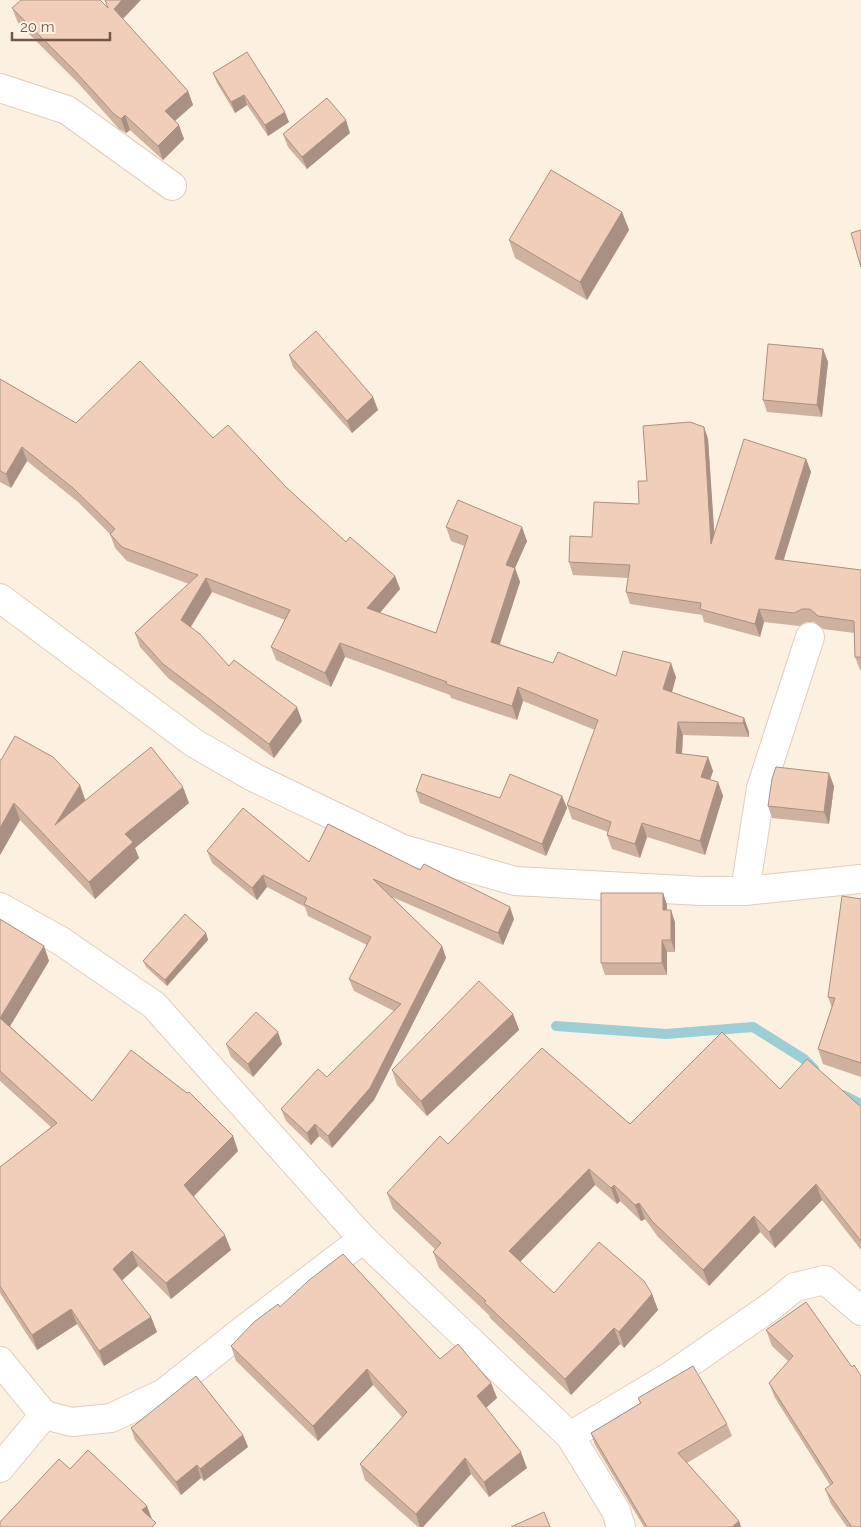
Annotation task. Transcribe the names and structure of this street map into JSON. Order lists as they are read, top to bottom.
{
  "scale_bar": "20 m"
}
